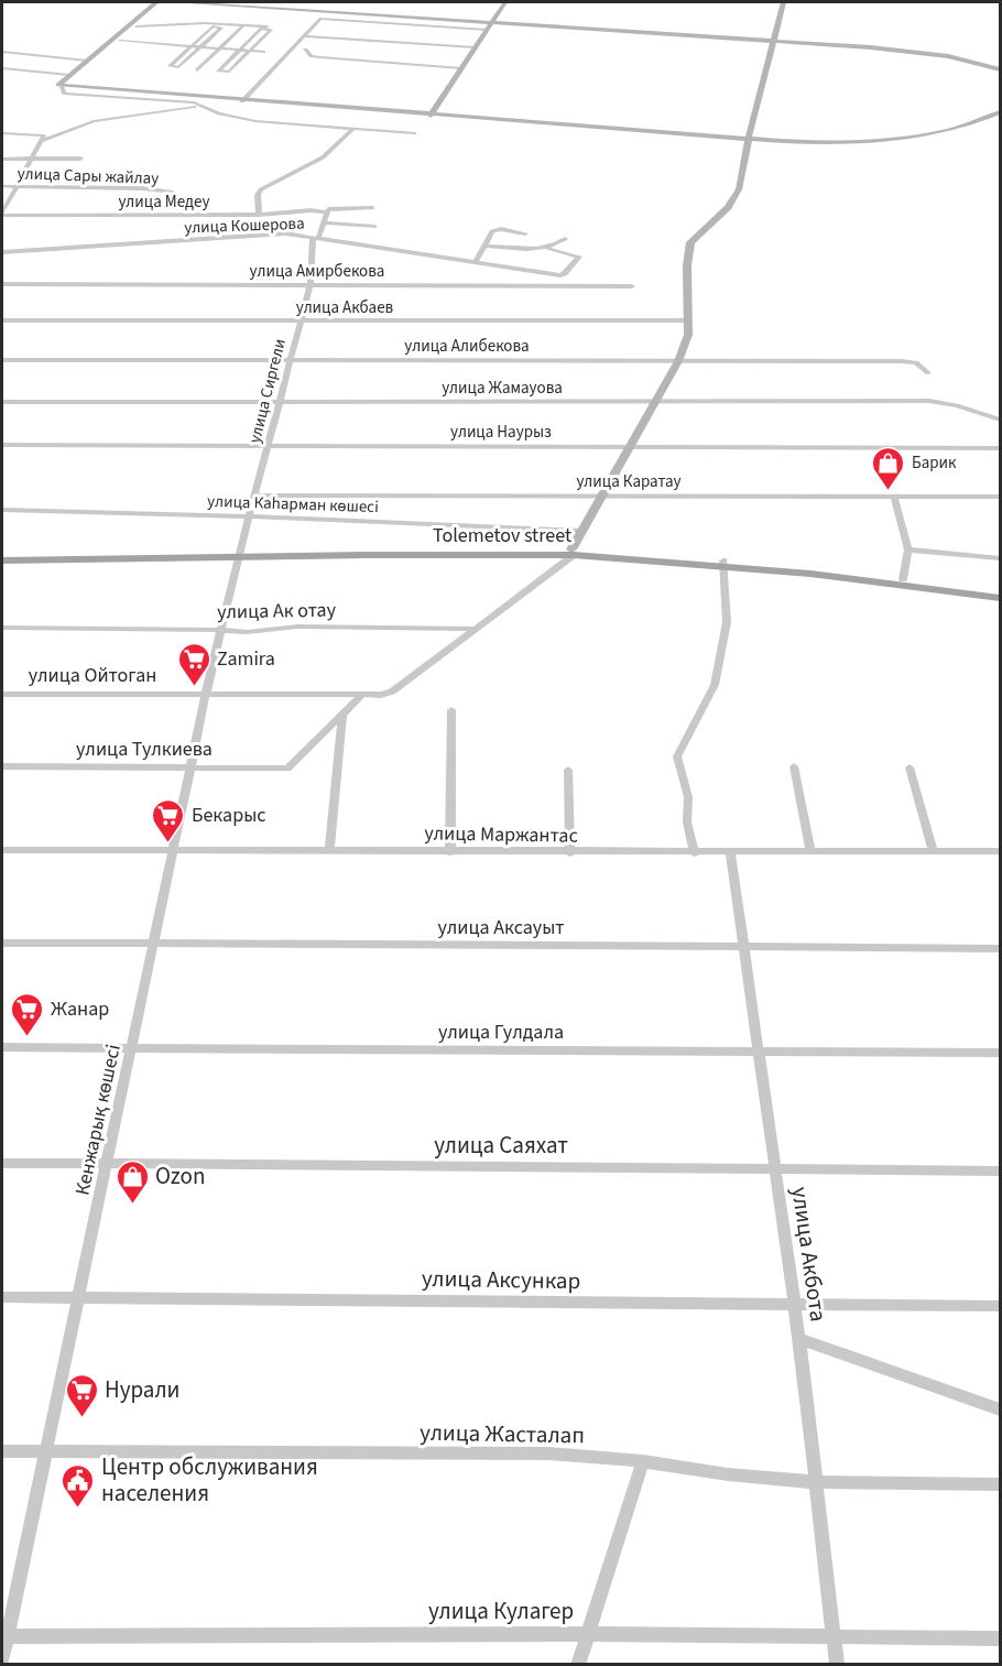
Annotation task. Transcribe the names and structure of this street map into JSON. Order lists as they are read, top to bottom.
{
  "streets": {
    "main road": ["Tolemetov street"],
    "street": [
      "улица Сары жайлау",
      "улица Медеу",
      "улица Кошерова",
      "улица Амирбекова",
      "улица Акбаев",
      "улица Алибекова",
      "улица Жамауова",
      "улица Сиргели",
      "улица Наурыз",
      "улица Каратау",
      "улица Каһарман көшесі",
      "улица Ак отау",
      "улица Ойтоган",
      "улица Тулкиева",
      "улица Маржантас",
      "улица Аксауыт",
      "улица Гулдала",
      "Кенжарық көшесі",
      "улица Саяхат",
      "улица Акбота",
      "улица Аксункар",
      "улица Жасталап",
      "улица Кулагер"
    ]
  },
  "crossings": [
    ["улица Медеу", "улица Сиргели"],
    ["улица Кошерова", "улица Сиргели"],
    ["улица Амирбекова", "улица Сиргели"],
    ["улица Акбаев", "улица Сиргели"],
    ["улица Алибекова", "улица Сиргели"],
    ["улица Жамауова", "улица Сиргели"],
    ["улица Сиргели", "улица Наурыз"],
    ["улица Сиргели", "улица Каратау"],
    ["улица Сиргели", "улица Каһарман көшесі"],
    ["улица Сиргели", "Tolemetov street"],
    ["улица Сиргели", "Кенжарық көшесі"],
    ["Tolemetov street", "Кенжарық көшесі"],
    ["улица Ак отау", "улица Ойтоган"],
    ["улица Ак отау", "Кенжарық көшесі"],
    ["улица Ойтоган", "Кенжарық көшесі"],
    ["улица Тулкиева", "Кенжарық көшесі"],
    ["улица Маржантас", "Кенжарық көшесі"],
    ["улица Маржантас", "улица Акбота"],
    ["улица Аксауыт", "Кенжарық көшесі"],
    ["улица Аксауыт", "улица Акбота"],
    ["улица Гулдала", "Кенжарық көшесі"],
    ["улица Гулдала", "улица Акбота"],
    ["Кенжарық көшесі", "улица Саяхат"],
    ["Кенжарық көшесі", "улица Аксункар"],
    ["Кенжарық көшесі", "улица Жасталап"],
    ["Кенжарық көшесі", "улица Кулагер"],
    ["улица Саяхат", "улица Акбота"],
    ["улица Акбота", "улица Аксункар"],
    ["улица Акбота", "улица Жасталап"],
    ["улица Акбота", "улица Кулагер"]
  ],
  "places": {
    "shop": ["Барик", "Ozon"],
    "supermarket": [
      "Zamira",
      "Бекарыс",
      "Жанар",
      "Нурали"
    ],
    "public building": ["Центр обслуживания населения"]
  }
}
